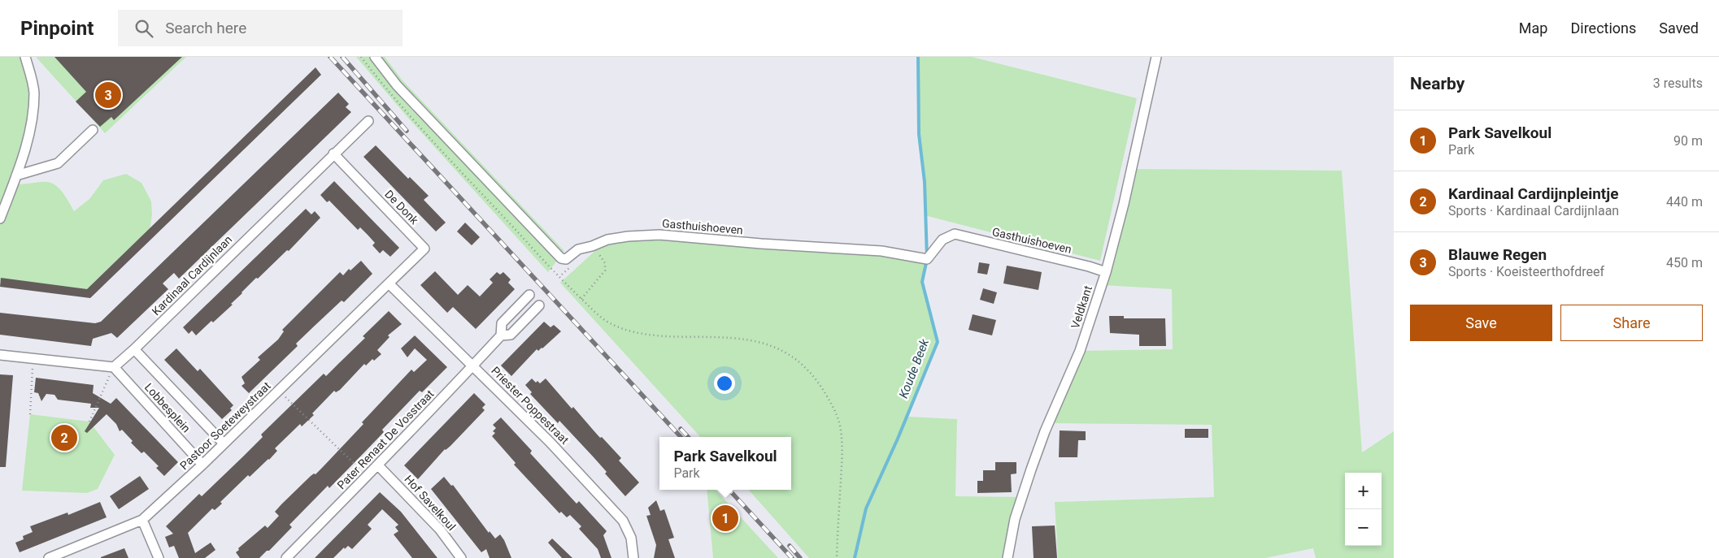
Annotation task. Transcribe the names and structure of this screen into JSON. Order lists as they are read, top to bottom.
{
  "streets": {
    "street": [
      "De Donk",
      "Gasthuishoeven",
      "Kardinaal Cardijnlaan",
      "Veldkant",
      "Priester Poppestraat",
      "Lobbesplein",
      "Pastoor Soeteweystraat",
      "Pater Renaat De Vosstraat",
      "Hof Savelkoul"
    ]
  },
  "crossings": [
    ["De Donk", "Kardinaal Cardijnlaan"],
    ["De Donk", "Pastoor Soeteweystraat"],
    ["Gasthuishoeven", "Veldkant"],
    ["Kardinaal Cardijnlaan", "Lobbesplein"],
    ["Priester Poppestraat", "Pastoor Soeteweystraat"],
    ["Priester Poppestraat", "Pater Renaat De Vosstraat"],
    ["Lobbesplein", "Pastoor Soeteweystraat"],
    ["Pater Renaat De Vosstraat", "Hof Savelkoul"]
  ],
  "water": ["Koude Beek"],
  "page": {
    "header": "Pinpoint",
    "search": "Search here",
    "nav": ["Map", "Directions", "Saved"],
    "heading": ["Nearby", "3 results"],
    "pins": ["3", "2", "1"],
    "list": [
      {
        "mark": "1",
        "name": "Park Savelkoul",
        "note": "Park",
        "value": "90 m"
      },
      {
        "mark": "2",
        "name": "Kardinaal Cardijnpleintje",
        "note": "Sports · Kardinaal Cardijnlaan",
        "value": "440 m"
      },
      {
        "mark": "3",
        "name": "Blauwe Regen",
        "note": "Sports · Koeisteerthofdreef",
        "value": "450 m"
      }
    ],
    "buttons": ["Save", "Share"],
    "popup": ["Park Savelkoul", "Park"],
    "map_buttons": ["+", "−"]
  }
}
